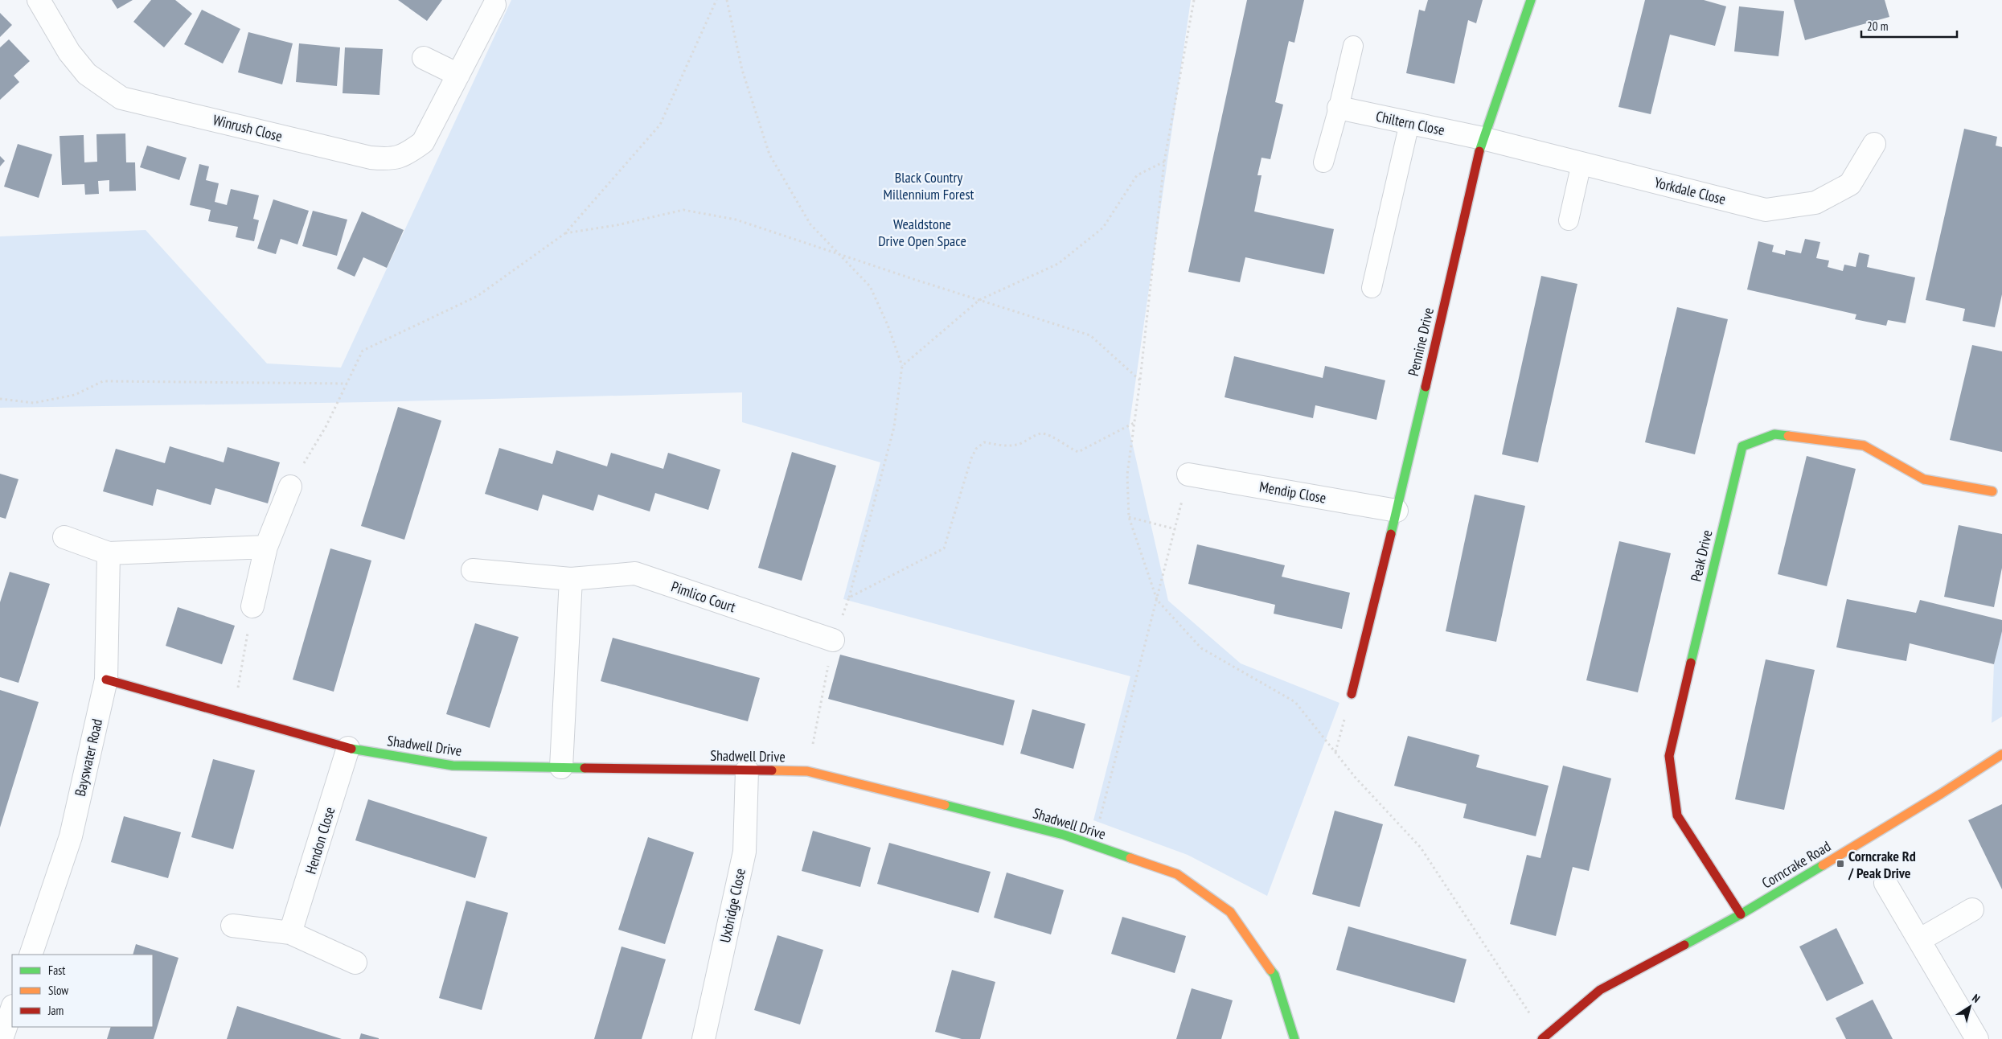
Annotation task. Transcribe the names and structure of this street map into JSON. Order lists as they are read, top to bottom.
{
  "streets": {
    "street": [
      "Chiltern Close",
      "Winrush Close",
      "Yorkdale Close",
      "Pennine Drive",
      "Mendip Close",
      "Peak Drive",
      "Pimlico Court",
      "Shadwell Drive",
      "Bayswater Road",
      "Hendon Close",
      "Corncrake Road",
      "Uxbridge Close"
    ]
  },
  "crossings": [
    ["Chiltern Close", "Yorkdale Close"],
    ["Chiltern Close", "Pennine Drive"],
    ["Yorkdale Close", "Pennine Drive"],
    ["Pennine Drive", "Mendip Close"],
    ["Peak Drive", "Corncrake Road"],
    ["Shadwell Drive", "Bayswater Road"],
    ["Shadwell Drive", "Hendon Close"],
    ["Shadwell Drive", "Uxbridge Close"]
  ],
  "parks": ["Black Country Millennium Forest", "Wealdstone Drive Open Space"],
  "places": {
    "transit": ["Corncrake Rd / Peak Drive"]
  },
  "legend": ["Fast", "Slow", "Jam"],
  "scale_bar": "20 m",
  "north": "top right"
}
